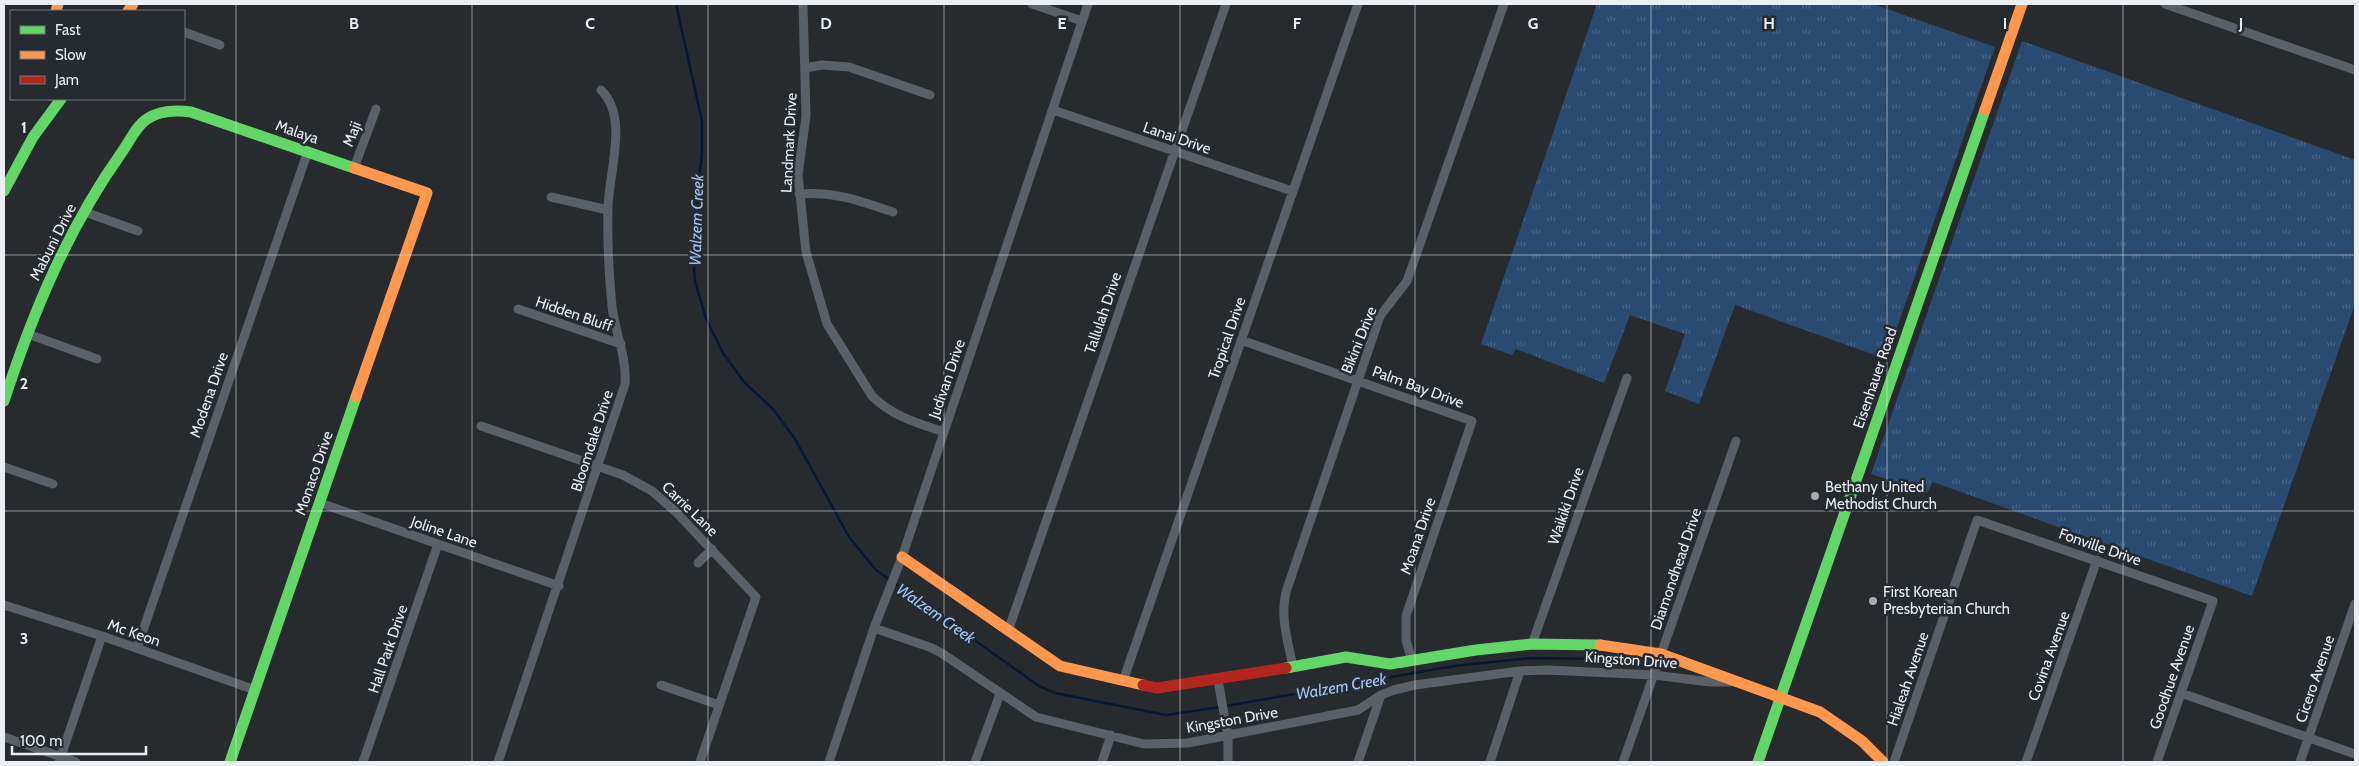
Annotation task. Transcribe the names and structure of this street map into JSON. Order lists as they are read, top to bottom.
{
  "streets": {
    "street": [
      "Malaya",
      "Maji",
      "Lanai Drive",
      "Landmark Drive",
      "Mabuni Drive",
      "Tallulah Drive",
      "Hidden Bluff",
      "Tropical Drive",
      "Bikini Drive",
      "Eisenhauer Road",
      "Judivan Drive",
      "Palm Bay Drive",
      "Modena Drive",
      "Bloomdale Drive",
      "Monaco Drive",
      "Waikiki Drive",
      "Carrie Lane",
      "Joline Lane",
      "Moana Drive",
      "Fonville Drive",
      "Diamondhead Drive",
      "Mc Keon",
      "Hall Park Drive",
      "Covina Avenue",
      "Kingston Drive",
      "Goodhue Avenue",
      "Hialeah Avenue",
      "Cicero Avenue"
    ]
  },
  "crossings": [
    ["Malaya", "Maji"],
    ["Malaya", "Mabuni Drive"],
    ["Malaya", "Modena Drive"],
    ["Malaya", "Monaco Drive"],
    ["Lanai Drive", "Tallulah Drive"],
    ["Lanai Drive", "Tropical Drive"],
    ["Lanai Drive", "Judivan Drive"],
    ["Landmark Drive", "Judivan Drive"],
    ["Tallulah Drive", "Kingston Drive"],
    ["Hidden Bluff", "Bloomdale Drive"],
    ["Tropical Drive", "Palm Bay Drive"],
    ["Tropical Drive", "Kingston Drive"],
    ["Bikini Drive", "Palm Bay Drive"],
    ["Bikini Drive", "Kingston Drive"],
    ["Eisenhauer Road", "Kingston Drive"],
    ["Judivan Drive", "Kingston Drive"],
    ["Palm Bay Drive", "Moana Drive"],
    ["Modena Drive", "Mc Keon"],
    ["Bloomdale Drive", "Carrie Lane"],
    ["Bloomdale Drive", "Joline Lane"],
    ["Monaco Drive", "Joline Lane"],
    ["Monaco Drive", "Mc Keon"],
    ["Waikiki Drive", "Kingston Drive"],
    ["Joline Lane", "Hall Park Drive"],
    ["Moana Drive", "Kingston Drive"],
    ["Fonville Drive", "Covina Avenue"],
    ["Fonville Drive", "Goodhue Avenue"],
    ["Fonville Drive", "Hialeah Avenue"],
    ["Diamondhead Drive", "Kingston Drive"]
  ],
  "water": ["Walzem Creek"],
  "places": ["Bethany United Methodist Church", "First Korean Presbyterian Church"],
  "legend": ["Fast", "Slow", "Jam"],
  "scale_bar": "100 m",
  "grid": {
    "columns": [
      "B",
      "C",
      "D",
      "E",
      "F",
      "G",
      "H",
      "I",
      "J"
    ],
    "rows": ["1", "2", "3"]
  }
}
